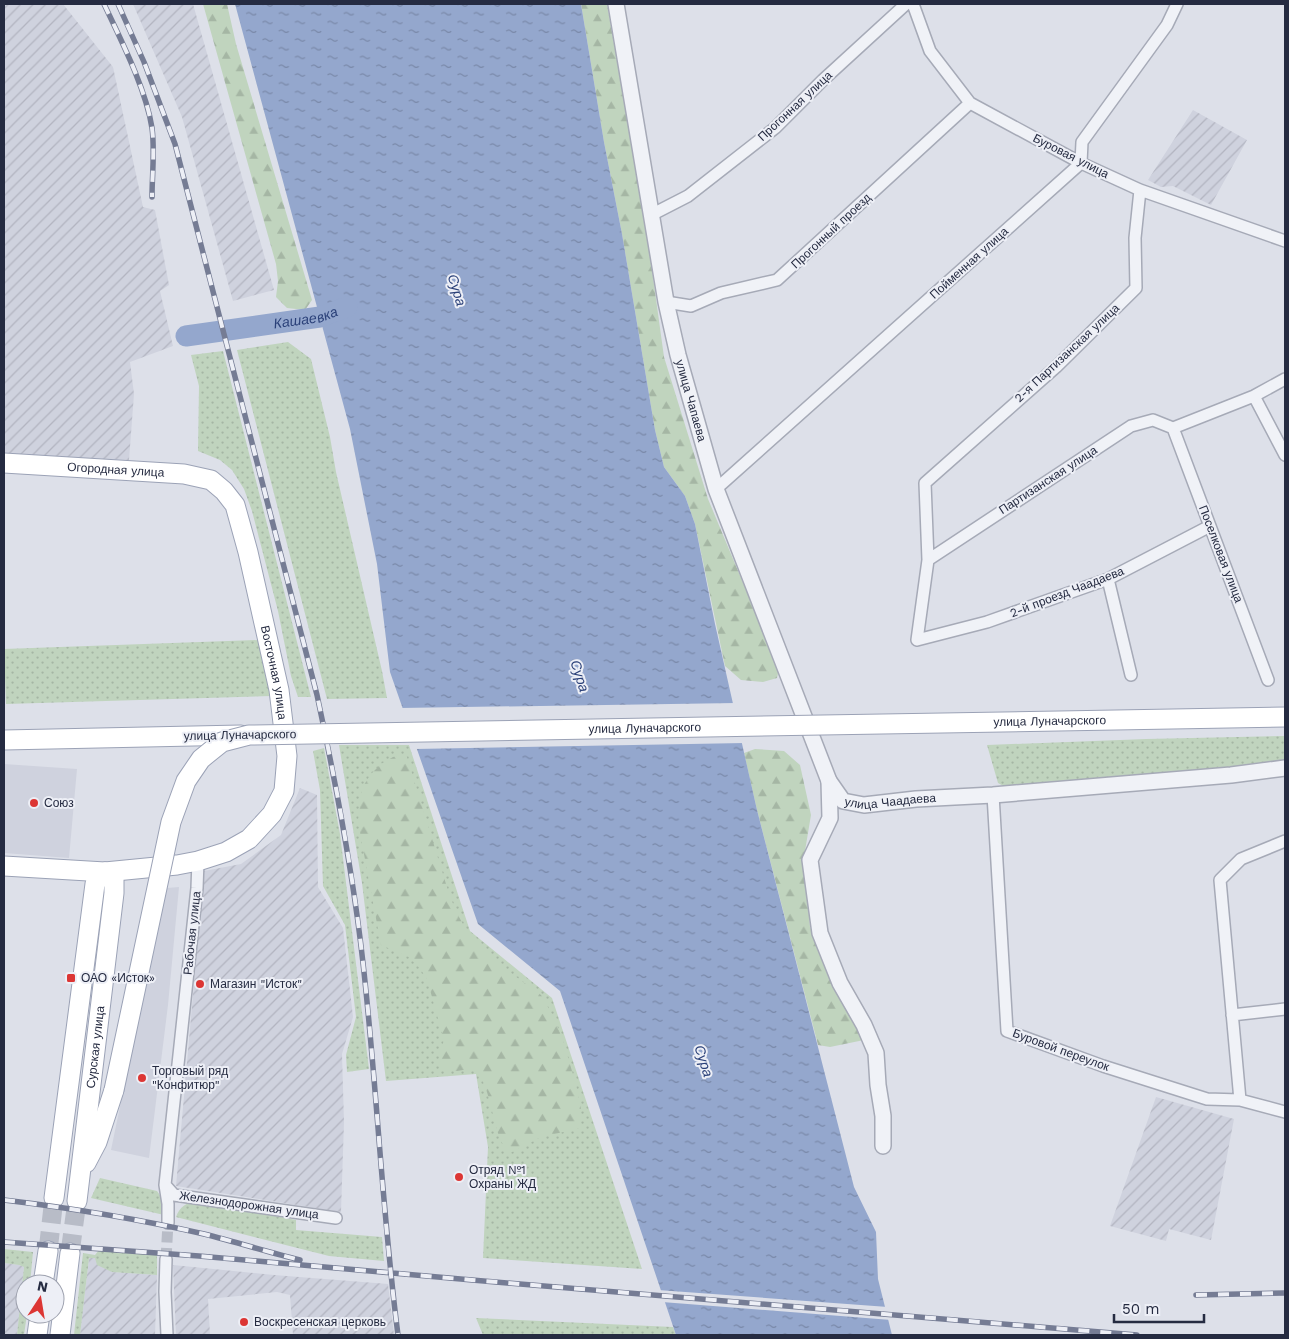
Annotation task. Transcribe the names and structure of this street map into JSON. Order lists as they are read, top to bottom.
{
  "streets": {
    "main road": [
      "Огородная улица",
      "Восточная улица",
      "улица Луначарского",
      "Сурская улица"
    ],
    "street": [
      "Прогонная улица",
      "Буровая улица",
      "Прогонный проезд",
      "Пойменная улица",
      "2-я Партизанская улица",
      "улица Чапаева",
      "Партизанская улица",
      "Поселковая улица",
      "2-й проезд Чаадаева",
      "улица Чаадаева",
      "Рабочая улица",
      "Буровой переулок",
      "Железнодорожная улица"
    ]
  },
  "crossings": [
    ["Прогонная улица", "улица Чапаева"],
    ["Буровая улица", "Прогонный проезд"],
    ["Буровая улица", "Пойменная улица"],
    ["Буровая улица", "2-я Партизанская улица"],
    ["Прогонный проезд", "улица Чапаева"],
    ["Пойменная улица", "улица Чапаева"],
    ["2-я Партизанская улица", "Партизанская улица"],
    ["2-я Партизанская улица", "2-й проезд Чаадаева"],
    ["улица Чапаева", "улица Чаадаева"],
    ["Огородная улица", "Восточная улица"],
    ["Партизанская улица", "Поселковая улица"],
    ["Партизанская улица", "2-й проезд Чаадаева"],
    ["Поселковая улица", "2-й проезд Чаадаева"],
    ["Восточная улица", "Рабочая улица"],
    ["Восточная улица", "Сурская улица"],
    ["улица Чаадаева", "Буровой переулок"],
    ["Рабочая улица", "Железнодорожная улица"]
  ],
  "water": ["Сура", "Кашаевка"],
  "places": {
    "other": [
      "Союз",
      "Магазин \"Исток\"",
      "Торговый ряд \"Конфитюр\"",
      "Отряд №1 Охраны ЖД",
      "Воскресенская церковь"
    ],
    "transit": ["ОАО «Исток»"]
  },
  "scale_bar": "50 m",
  "north": "top"
}
